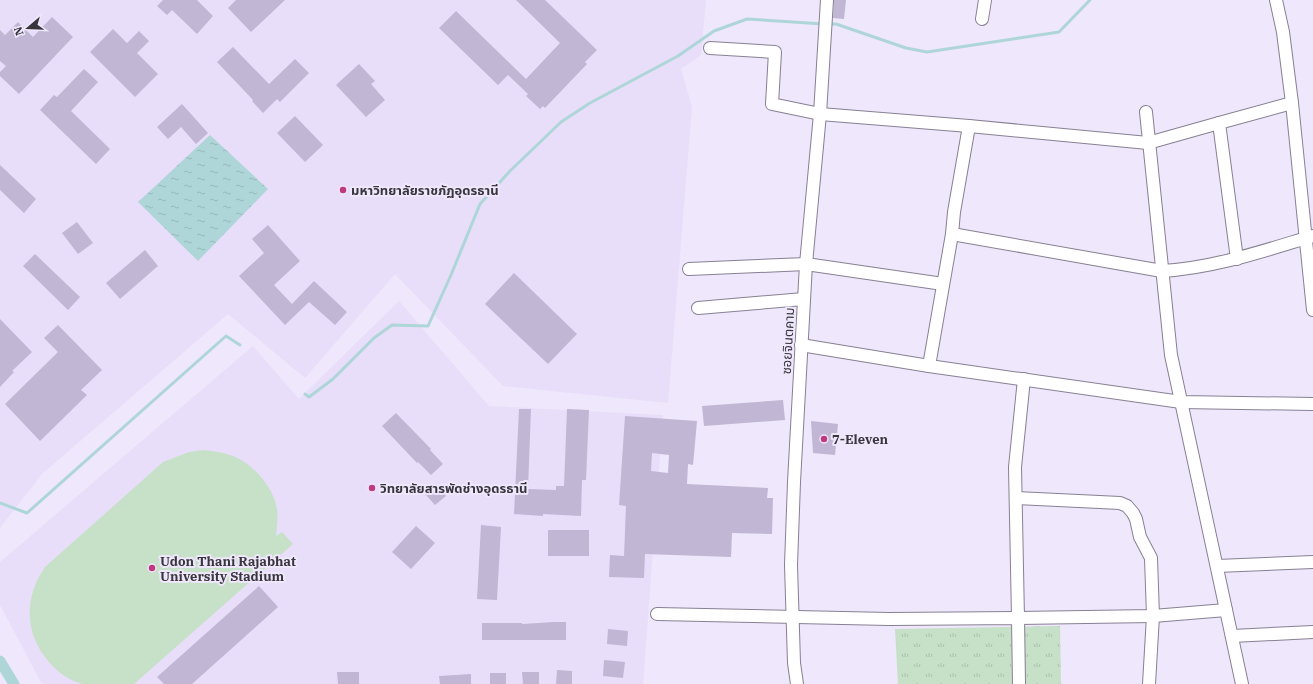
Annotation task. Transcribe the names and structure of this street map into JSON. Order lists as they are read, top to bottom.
{
  "streets": {
    "street": ["ซอยจินตคาม"]
  },
  "places": [
    "มหาวิทยาลัยราชภัฏอุดรธานี",
    "7-Eleven",
    "วิทยาลัยสารพัดช่างอุดรธานี",
    "Udon Thani Rajabhat University Stadium"
  ],
  "north": "left"
}
